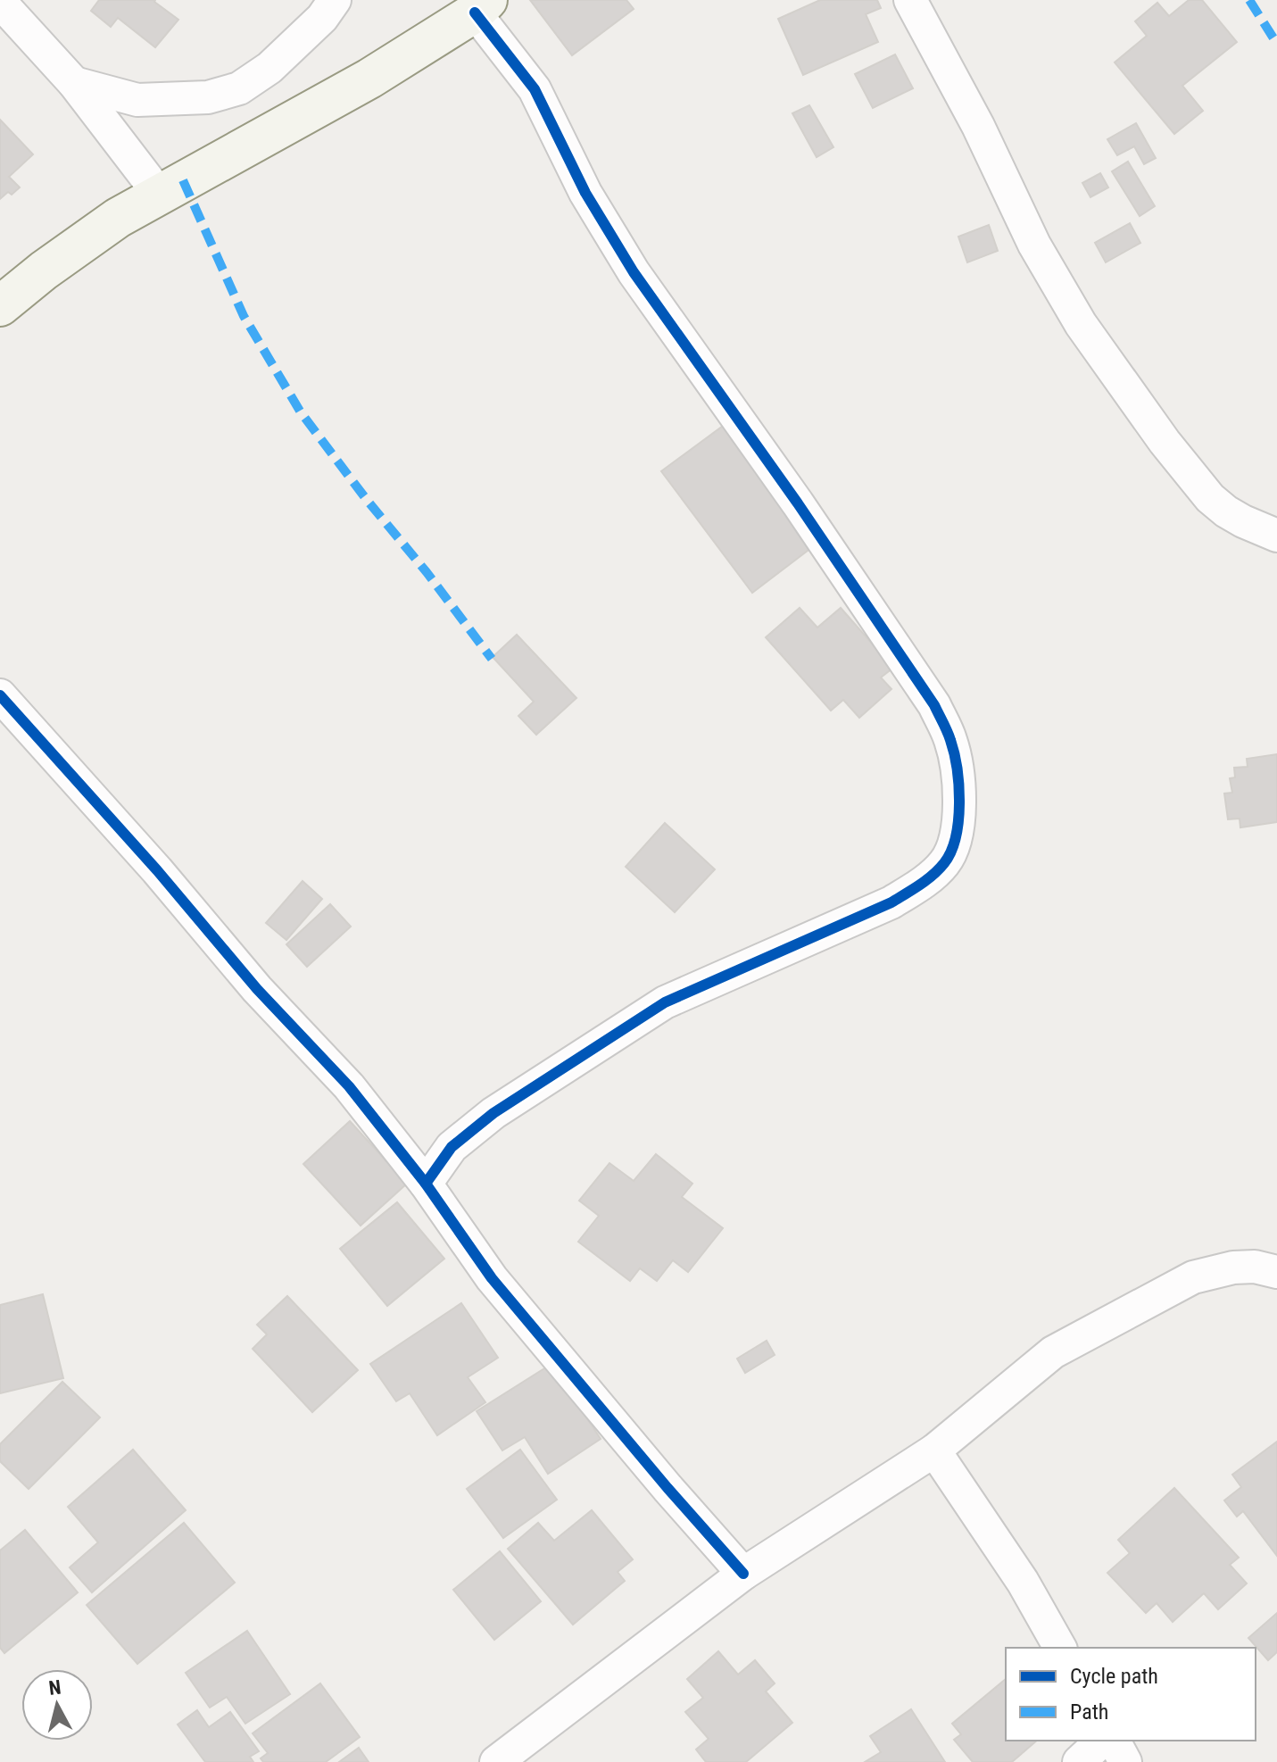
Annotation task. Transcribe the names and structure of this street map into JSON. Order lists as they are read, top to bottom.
{
  "legend": ["Cycle path", "Path"],
  "north": "top"
}
